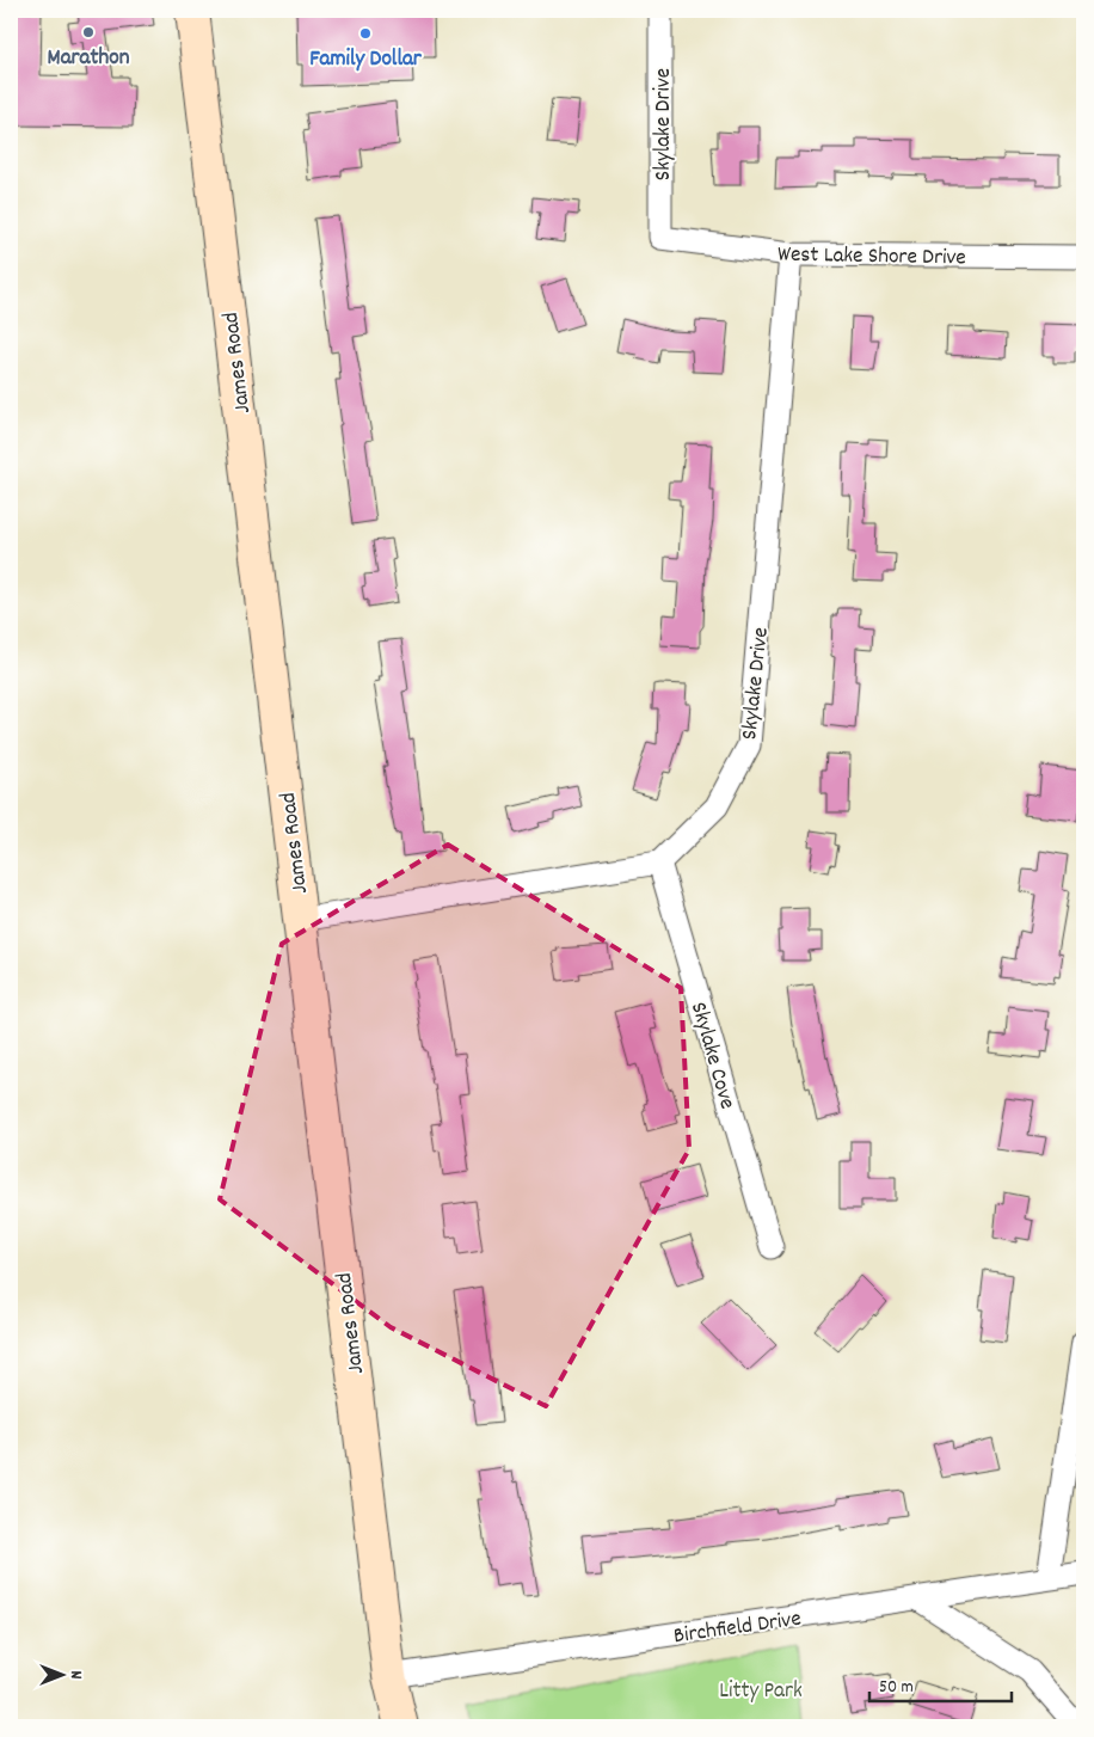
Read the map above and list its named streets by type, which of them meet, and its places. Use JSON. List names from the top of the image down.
{
  "streets": {
    "main road": ["James Road"],
    "street": [
      "Skylake Drive",
      "West Lake Shore Drive",
      "Skylake Cove",
      "Birchfield Drive"
    ]
  },
  "crossings": [
    ["Skylake Drive", "West Lake Shore Drive"],
    ["Skylake Drive", "Skylake Cove"],
    ["James Road", "Birchfield Drive"]
  ],
  "parks": ["Litty Park"],
  "places": ["Marathon", "Family Dollar"],
  "scale_bar": "50 m",
  "north": "right"
}
